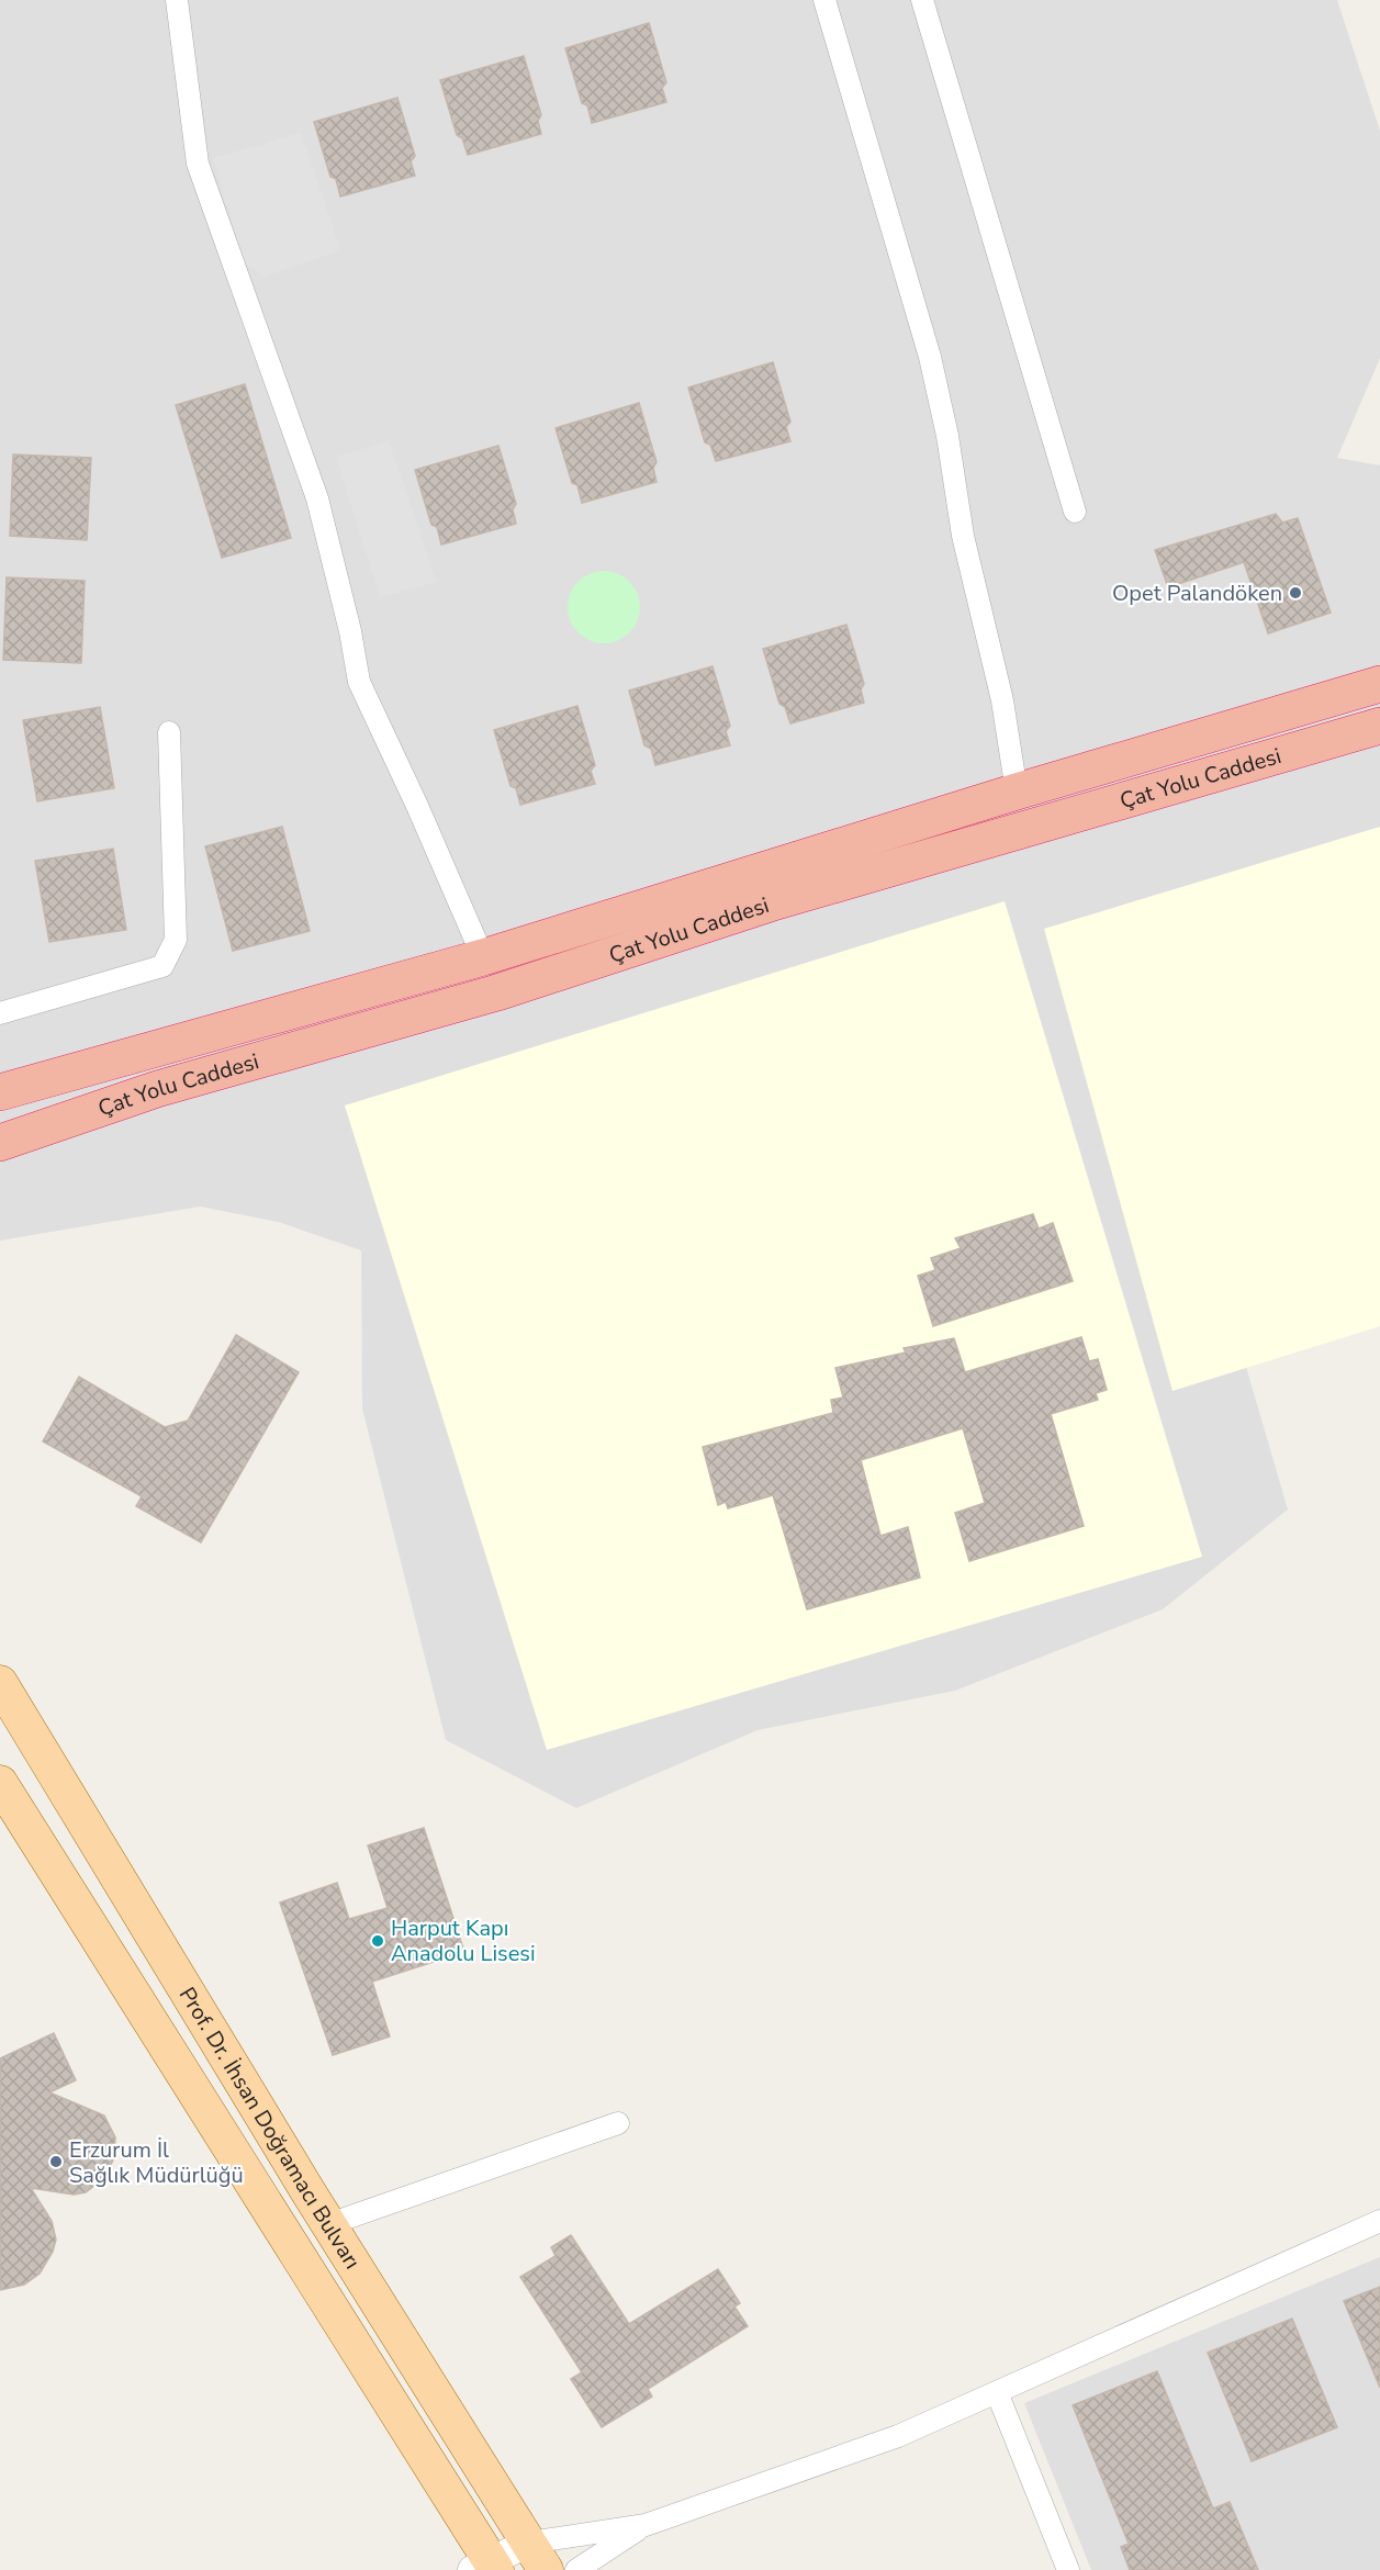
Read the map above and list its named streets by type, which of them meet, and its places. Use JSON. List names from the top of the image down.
{
  "streets": {
    "highway": ["Çat Yolu Caddesi"],
    "main road": ["Prof. Dr. İhsan Doğramacı Bulvarı"]
  },
  "places": ["Opet Palandöken", "Harput Kapı Anadolu Lisesi", "Erzurum İl Sağlık Müdürlüğü"]
}
